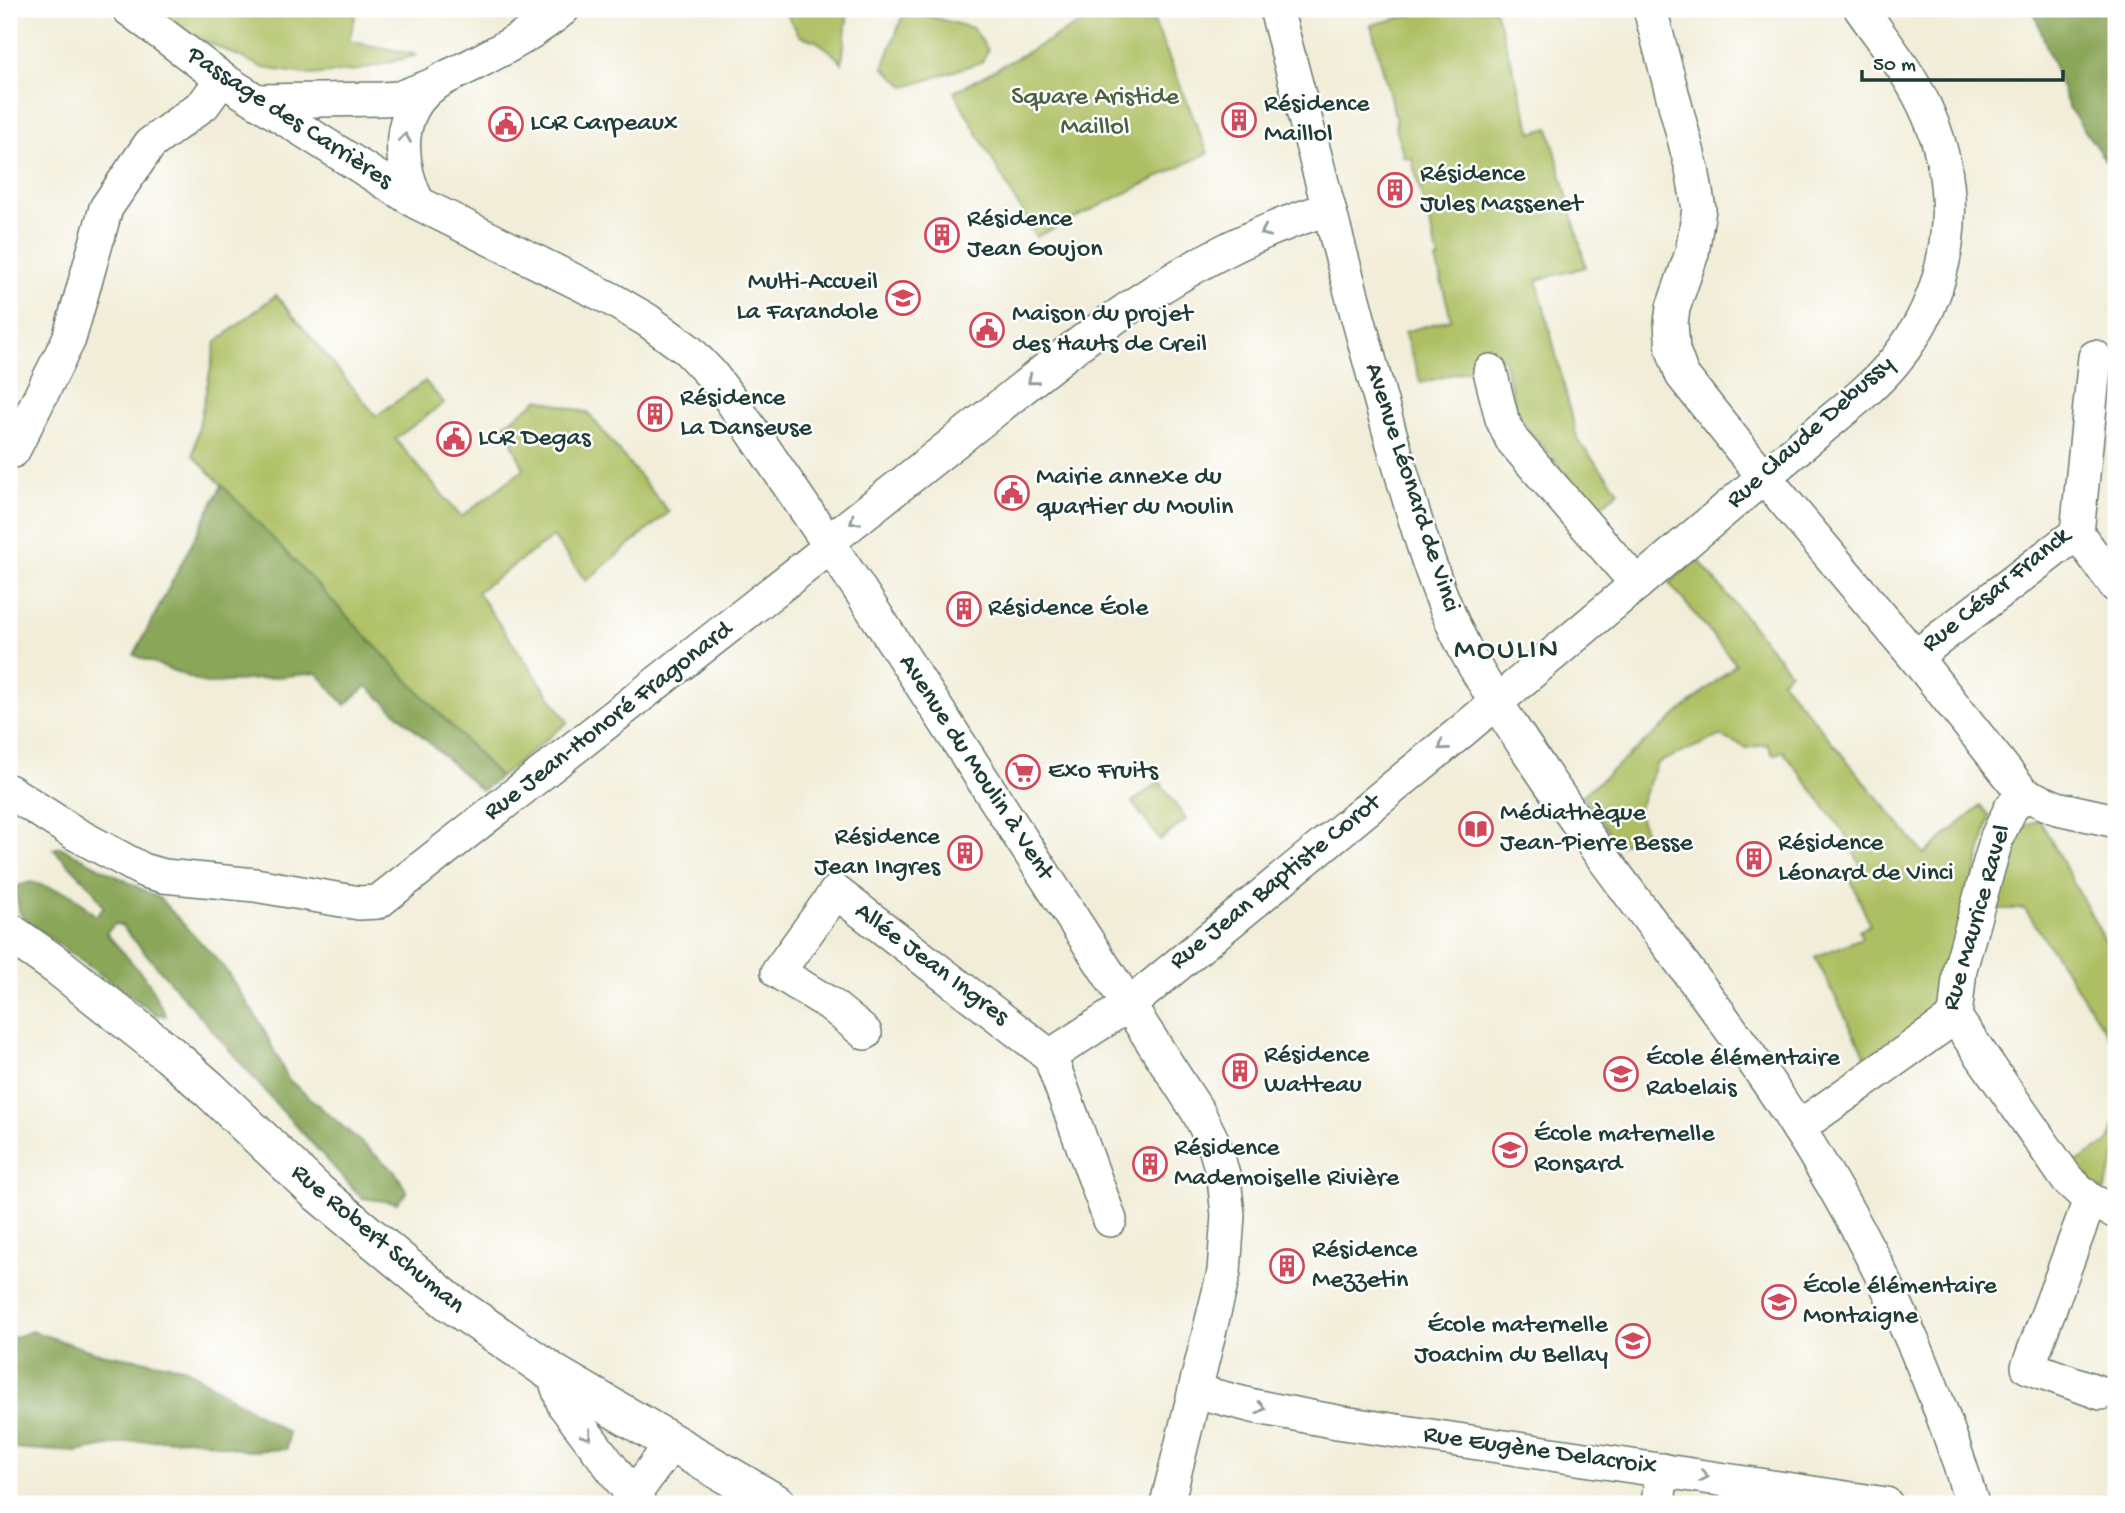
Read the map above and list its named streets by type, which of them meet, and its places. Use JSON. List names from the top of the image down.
{
  "streets": {
    "main road": ["Rue Robert Schuman"],
    "street": [
      "Passage des Carrières",
      "Rue Claude Debussy",
      "Avenue Léonard de Vinci",
      "Rue César Franck",
      "Rue Jean-Honoré Fragonard",
      "Avenue du Moulin à Vent",
      "Rue Jean Baptiste Corot",
      "Rue Maurice Ravel",
      "Allée Jean Ingres",
      "Rue Eugène Delacroix"
    ]
  },
  "crossings": [
    ["Passage des Carrières", "Avenue du Moulin à Vent"],
    ["Rue Claude Debussy", "Avenue Léonard de Vinci"],
    ["Rue Claude Debussy", "Rue Jean Baptiste Corot"],
    ["Rue Claude Debussy", "Rue Maurice Ravel"],
    ["Avenue Léonard de Vinci", "Rue Jean-Honoré Fragonard"],
    ["Avenue Léonard de Vinci", "Rue Jean Baptiste Corot"],
    ["Avenue Léonard de Vinci", "Rue Maurice Ravel"],
    ["Rue César Franck", "Rue Maurice Ravel"],
    ["Rue Jean-Honoré Fragonard", "Avenue du Moulin à Vent"],
    ["Avenue du Moulin à Vent", "Rue Jean Baptiste Corot"],
    ["Avenue du Moulin à Vent", "Rue Eugène Delacroix"],
    ["Rue Jean Baptiste Corot", "Allée Jean Ingres"]
  ],
  "one_way": ["Rue Jean-Honoré Fragonard", "Rue Jean Baptiste Corot", "Rue Eugène Delacroix"],
  "districts": ["MOULIN"],
  "parks": ["Square Aristide Maillol"],
  "places": {
    "building": [
      "Résidence Maillol",
      "Résidence Jules Massenet",
      "Résidence Jean Goujon",
      "Résidence La Danseuse",
      "Résidence Éole",
      "Résidence Jean Ingres",
      "Résidence Léonard de Vinci",
      "Résidence Watteau",
      "Résidence Mademoiselle Rivière",
      "Résidence Mezzetin"
    ],
    "public building": [
      "LCR Carpeaux",
      "Maison du projet des Hauts de Creil",
      "LCR Degas",
      "Mairie annexe du quartier du Moulin"
    ],
    "school or university": [
      "Multi-Accueil La Farandole",
      "École élémentaire Rabelais",
      "École maternelle Ronsard",
      "École élémentaire Montaigne",
      "École maternelle Joachim du Bellay"
    ],
    "supermarket": ["Exo Fruits"],
    "library": ["Médiathèque Jean-Pierre Besse"]
  },
  "scale_bar": "50 m"
}
